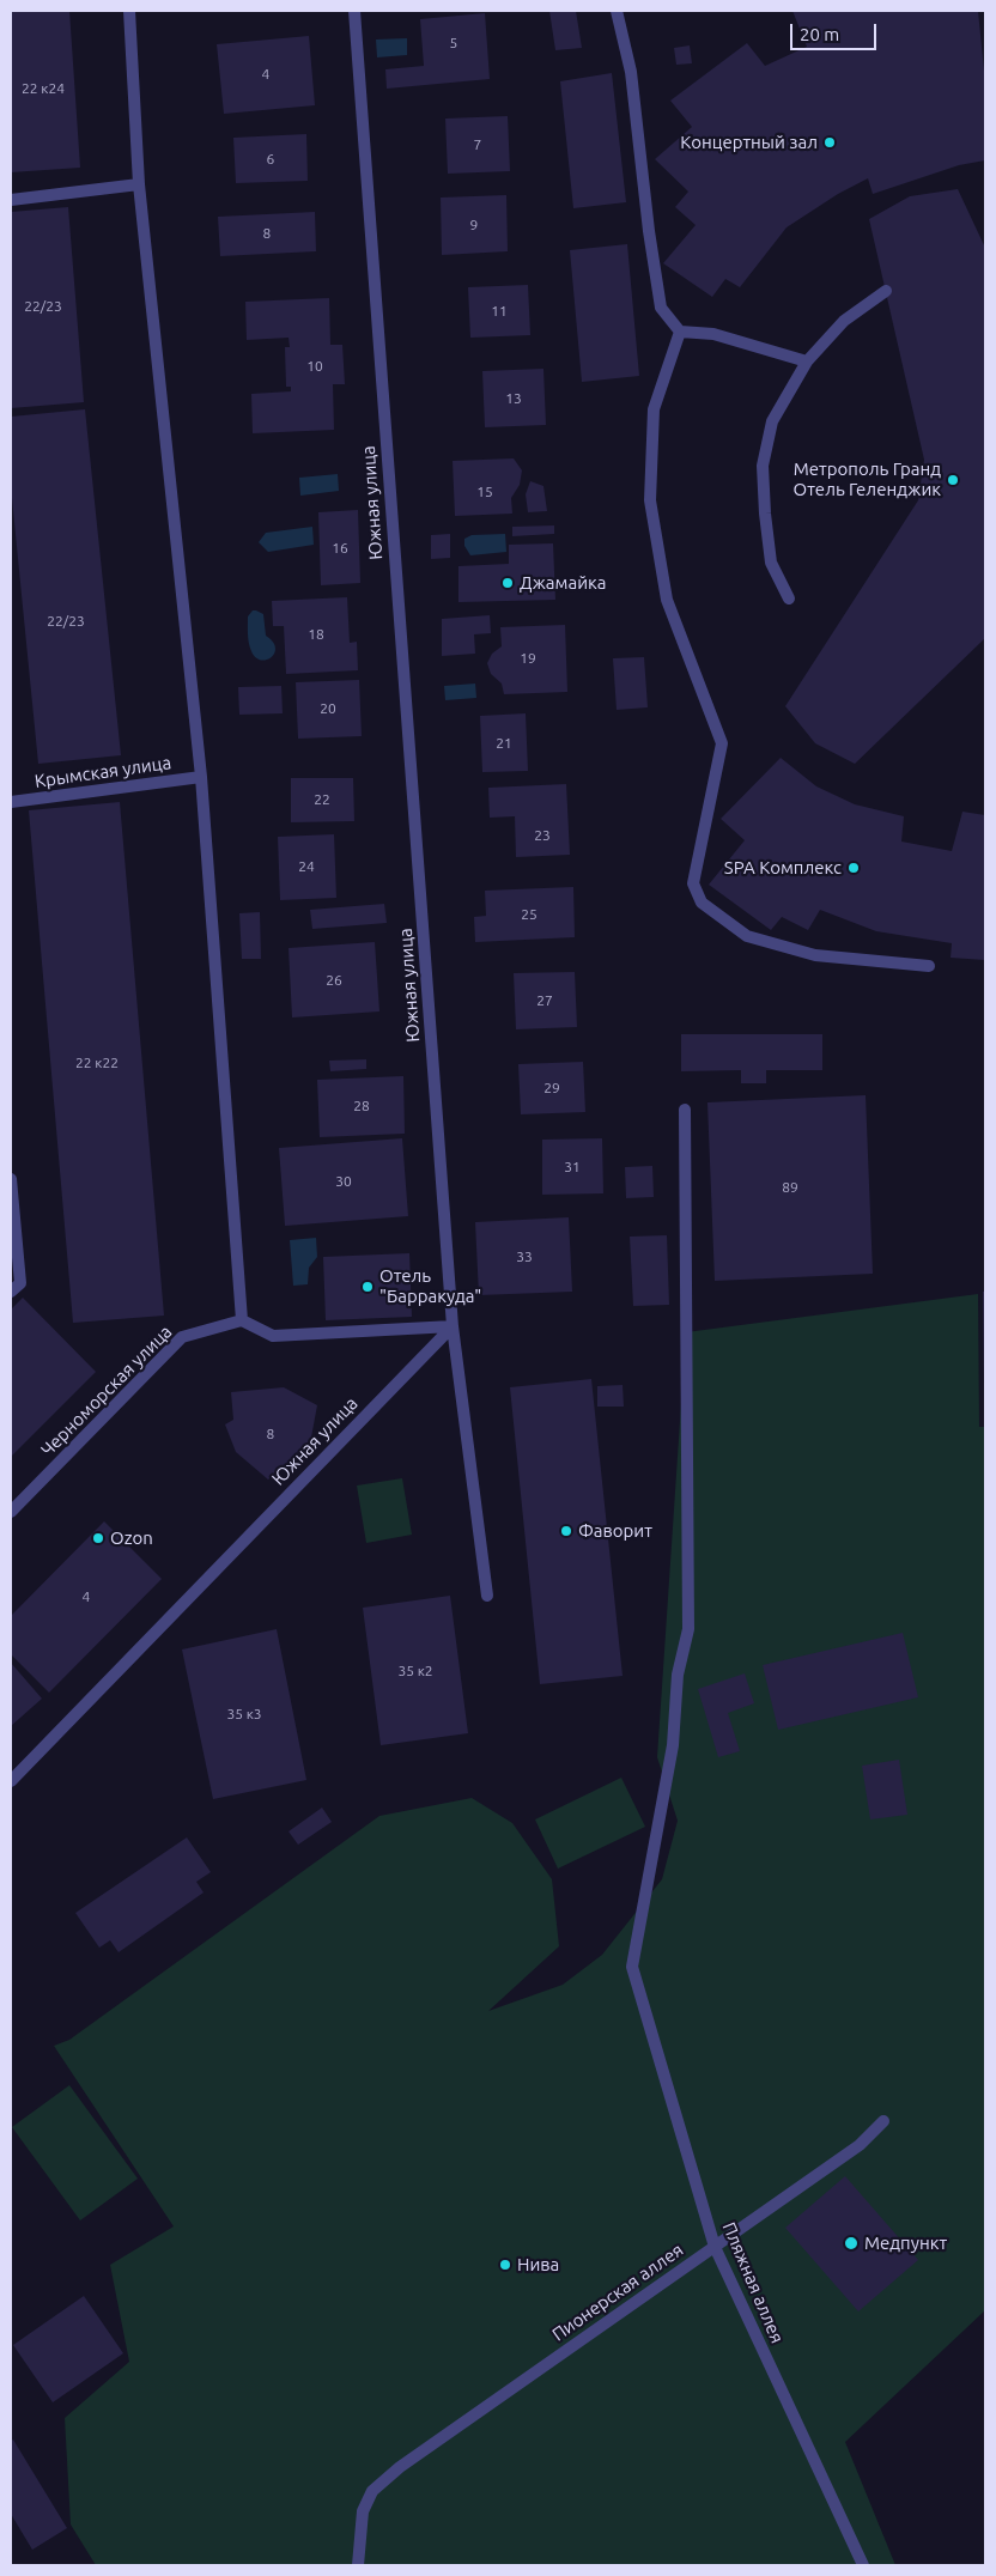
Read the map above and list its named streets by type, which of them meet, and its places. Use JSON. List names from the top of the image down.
{
  "streets": {
    "street": [
      "Южная улица",
      "Крымская улица",
      "Черноморская улица",
      "Пляжная аллея",
      "Пионерская аллея"
    ]
  },
  "crossings": [
    ["Пляжная аллея", "Пионерская аллея"]
  ],
  "places": [
    "Концертный зал",
    "Метрополь Гранд Отель Геленджик",
    "Джамайка",
    "SPA Комплекс",
    "Отель \"Барракуда\"",
    "Фаворит",
    "Ozon",
    "Медпункт",
    "Нива"
  ],
  "house_numbers": [
    "5",
    "4",
    "22 к24",
    "7",
    "6",
    "9",
    "8",
    "22/23",
    "11",
    "10",
    "13",
    "15",
    "16",
    "22/23",
    "18",
    "19",
    "20",
    "21",
    "22",
    "23",
    "24",
    "25",
    "26",
    "27",
    "22 к22",
    "29",
    "28",
    "31",
    "30",
    "89",
    "33",
    "8",
    "4",
    "35 к2",
    "35 к3"
  ],
  "scale_bar": "20 m"
}
